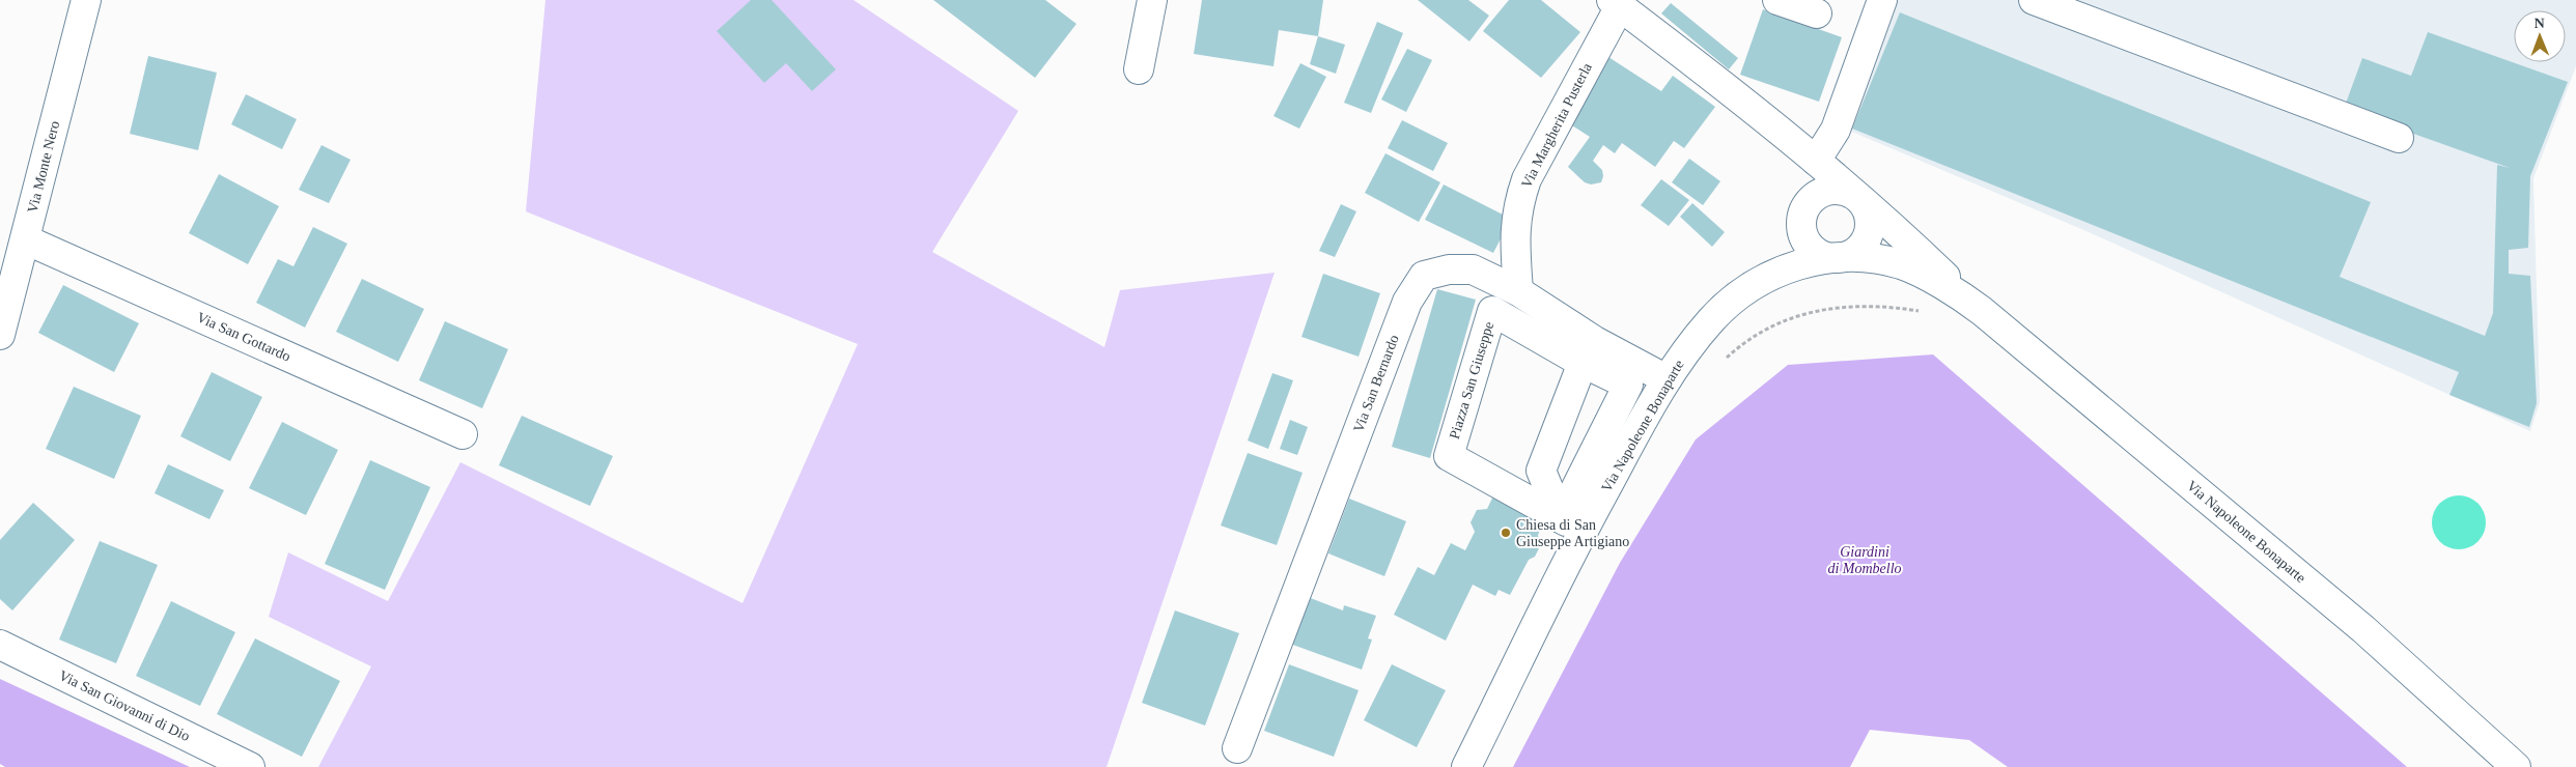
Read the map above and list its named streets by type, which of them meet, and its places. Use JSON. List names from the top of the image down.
{
  "streets": {
    "street": [
      "Via Margherita Pusterla",
      "Via Monte Nero",
      "Via San Gottardo",
      "Piazza San Giuseppe",
      "Via San Bernardo",
      "Via Napoleone Bonaparte",
      "Via San Giovanni di Dio"
    ]
  },
  "crossings": [
    ["Via Margherita Pusterla", "Via San Bernardo"],
    ["Via Margherita Pusterla", "Via Napoleone Bonaparte"],
    ["Via Monte Nero", "Via San Gottardo"],
    ["Piazza San Giuseppe", "Via San Bernardo"],
    ["Piazza San Giuseppe", "Via Napoleone Bonaparte"],
    ["Via San Bernardo", "Via Napoleone Bonaparte"]
  ],
  "parks": ["Giardini di Mombello"],
  "places": ["Chiesa di San Giuseppe Artigiano"],
  "north": "top"
}
